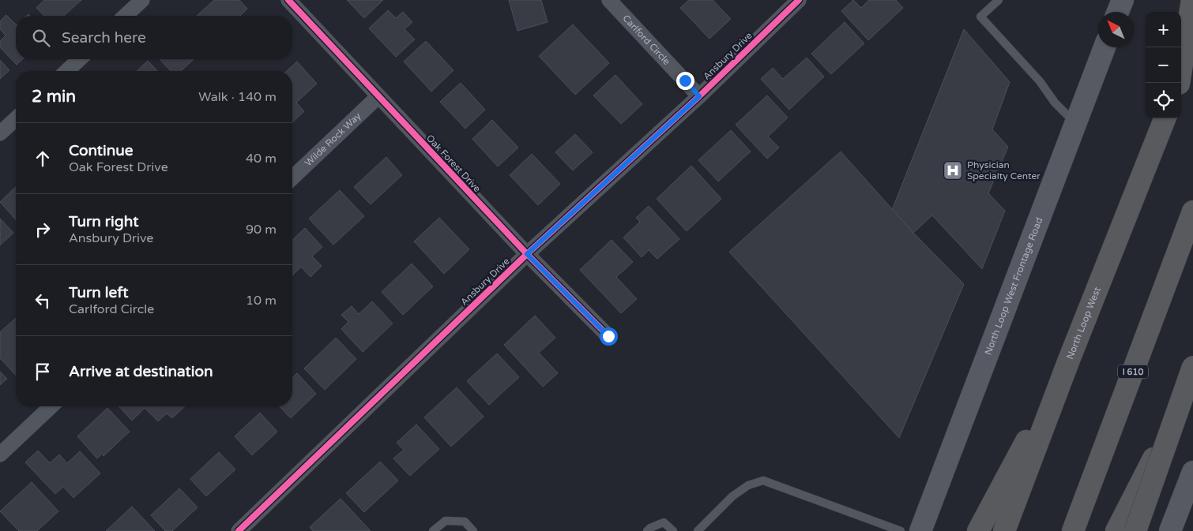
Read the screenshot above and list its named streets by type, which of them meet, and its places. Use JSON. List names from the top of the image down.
{
  "streets": {
    "highway": ["North Loop West", "I 610"],
    "main road": ["North Loop West Frontage Road"],
    "street": [
      "Carlford Circle",
      "Ansbury Drive",
      "Wilde Rock Way",
      "Oak Forest Drive"
    ]
  },
  "crossings": [
    ["Carlford Circle", "Ansbury Drive"],
    ["Ansbury Drive", "Oak Forest Drive"],
    ["Wilde Rock Way", "Oak Forest Drive"]
  ],
  "places": {
    "hospital": ["Physician Specialty Center"]
  },
  "north": "top left",
  "page": {
    "map_buttons": ["+", "−"],
    "search": "Search here",
    "heading": ["2 min", "Walk · 140 m"],
    "list": [
      ["Continue", "Oak Forest Drive", "40 m"],
      ["Turn right", "Ansbury Drive", "90 m"],
      ["Turn left", "Carlford Circle", "10 m"],
      "Arrive at destination"
    ]
  }
}
